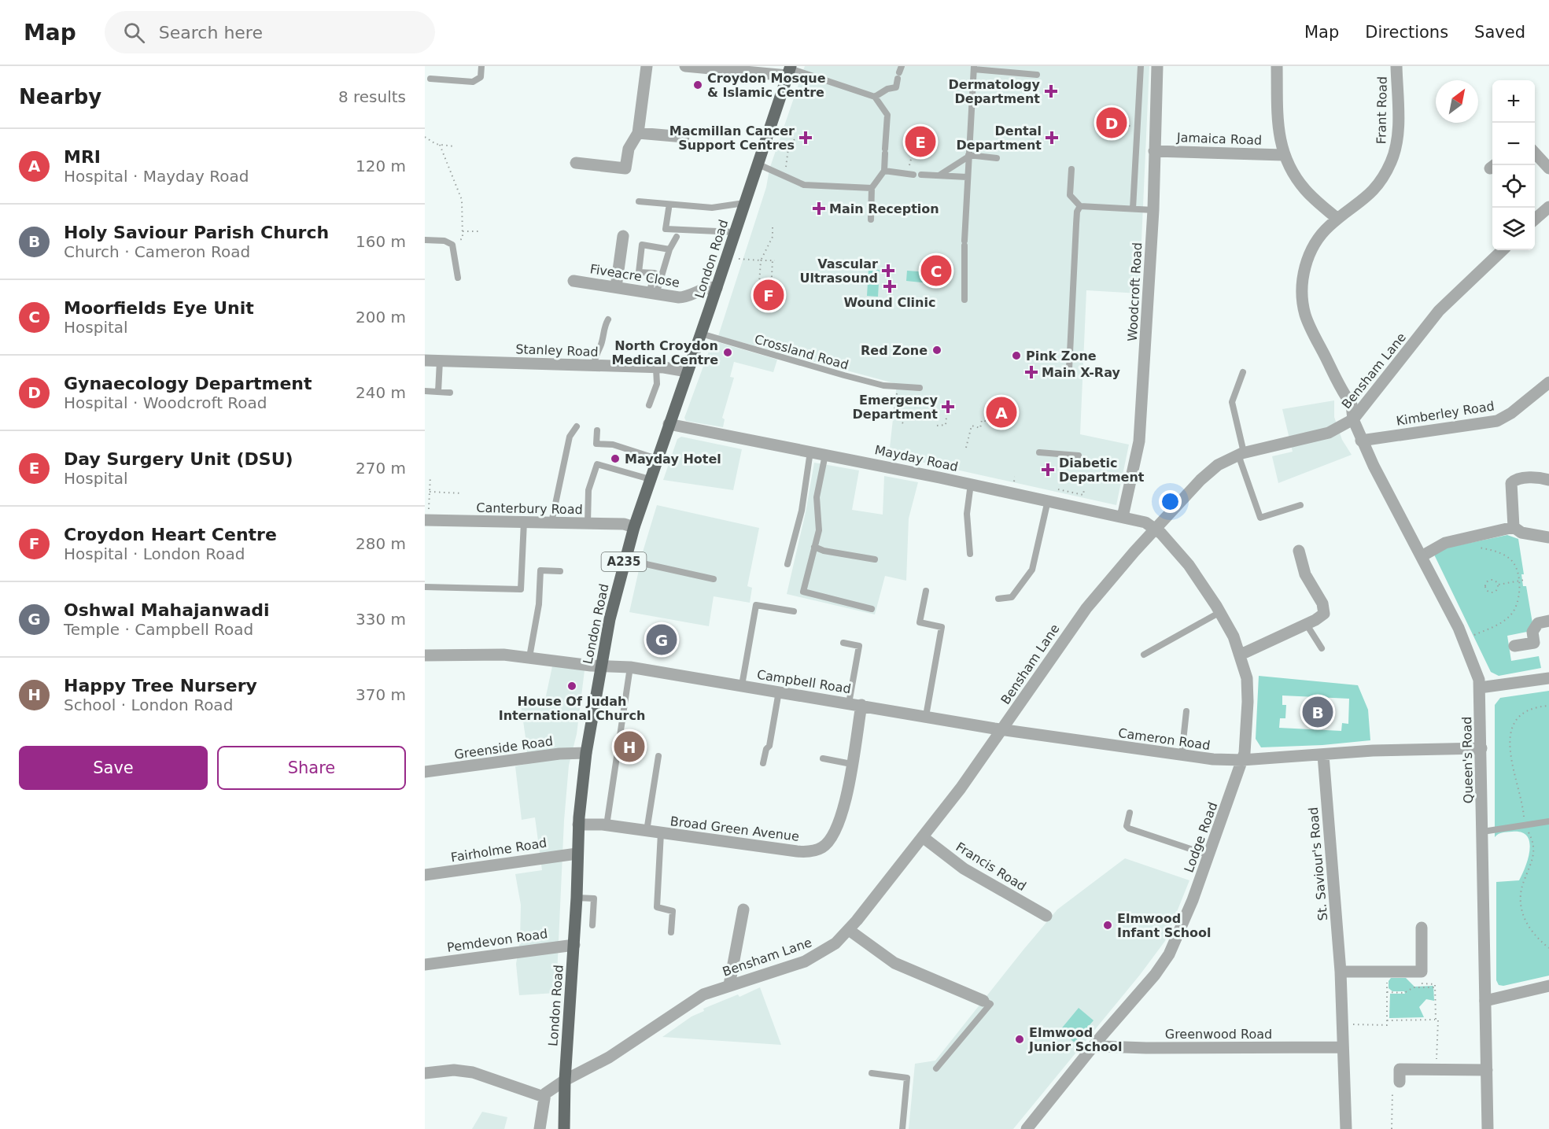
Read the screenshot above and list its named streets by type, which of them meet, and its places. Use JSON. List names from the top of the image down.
{
  "streets": {
    "main road": ["London Road", "A235"],
    "street": [
      "Frant Road",
      "Jamaica Road",
      "Fiveacre Close",
      "Woodcroft Road",
      "Stanley Road",
      "Bensham Lane",
      "Kimberley Road",
      "Mayday Road",
      "Canterbury Road",
      "Campbell Road",
      "Cameron Road",
      "Greenside Road",
      "Queen's Road",
      "Broad Green Avenue",
      "Lodge Road",
      "Fairholme Road",
      "St. Saviour's Road",
      "Francis Road",
      "Pemdevon Road",
      "Greenwood Road"
    ],
    "lane": ["Crossland Road"]
  },
  "crossings": [
    ["Frant Road", "Bensham Lane"],
    ["Frant Road", "Queen's Road"],
    ["Jamaica Road", "Woodcroft Road"],
    ["London Road", "Fiveacre Close"],
    ["London Road", "Stanley Road"],
    ["London Road", "Crossland Road"],
    ["London Road", "Bensham Lane"],
    ["London Road", "Mayday Road"],
    ["London Road", "Canterbury Road"],
    ["London Road", "Campbell Road"],
    ["London Road", "Greenside Road"],
    ["London Road", "Broad Green Avenue"],
    ["London Road", "Fairholme Road"],
    ["London Road", "Pemdevon Road"],
    ["Woodcroft Road", "Mayday Road"],
    ["Bensham Lane", "Mayday Road"],
    ["Bensham Lane", "Campbell Road"],
    ["Bensham Lane", "Cameron Road"],
    ["Bensham Lane", "Queen's Road"],
    ["Bensham Lane", "Lodge Road"],
    ["Bensham Lane", "Francis Road"],
    ["Kimberley Road", "Queen's Road"],
    ["Mayday Road", "Lodge Road"],
    ["Campbell Road", "Cameron Road"],
    ["Campbell Road", "Broad Green Avenue"],
    ["Cameron Road", "Lodge Road"],
    ["Cameron Road", "St. Saviour's Road"],
    ["Lodge Road", "Greenwood Road"],
    ["St. Saviour's Road", "Greenwood Road"]
  ],
  "places": {
    "other": [
      "Croydon Mosque & Islamic Centre",
      "Red Zone",
      "North Croydon Medical Centre",
      "Pink Zone",
      "Mayday Hotel",
      "House Of Judah International Church",
      "Elmwood Infant School",
      "Elmwood Junior School"
    ],
    "health": [
      "Dermatology Department",
      "Macmillan Cancer Support Centres",
      "Dental Department",
      "Main Reception",
      "Vascular Ultrasound",
      "Wound Clinic",
      "Main X-Ray",
      "Emergency Department",
      "Diabetic Department"
    ]
  },
  "north": "top right",
  "page": {
    "header": "Map",
    "search": "Search here",
    "nav": ["Map", "Directions", "Saved"],
    "heading": ["Nearby", "8 results"],
    "map_buttons": ["+", "−"],
    "pins": [
      "D",
      "E",
      "C",
      "F",
      "A",
      "G",
      "B",
      "H"
    ],
    "list": [
      {
        "mark": "A",
        "name": "MRI",
        "note": "Hospital · Mayday Road",
        "value": "120 m"
      },
      {
        "mark": "B",
        "name": "Holy Saviour Parish Church",
        "note": "Church · Cameron Road",
        "value": "160 m"
      },
      {
        "mark": "C",
        "name": "Moorfields Eye Unit",
        "note": "Hospital",
        "value": "200 m"
      },
      {
        "mark": "D",
        "name": "Gynaecology Department",
        "note": "Hospital · Woodcroft Road",
        "value": "240 m"
      },
      {
        "mark": "E",
        "name": "Day Surgery Unit (DSU)",
        "note": "Hospital",
        "value": "270 m"
      },
      {
        "mark": "F",
        "name": "Croydon Heart Centre",
        "note": "Hospital · London Road",
        "value": "280 m"
      },
      {
        "mark": "G",
        "name": "Oshwal Mahajanwadi",
        "note": "Temple · Campbell Road",
        "value": "330 m"
      },
      {
        "mark": "H",
        "name": "Happy Tree Nursery",
        "note": "School · London Road",
        "value": "370 m"
      }
    ],
    "buttons": ["Save", "Share"]
  }
}
